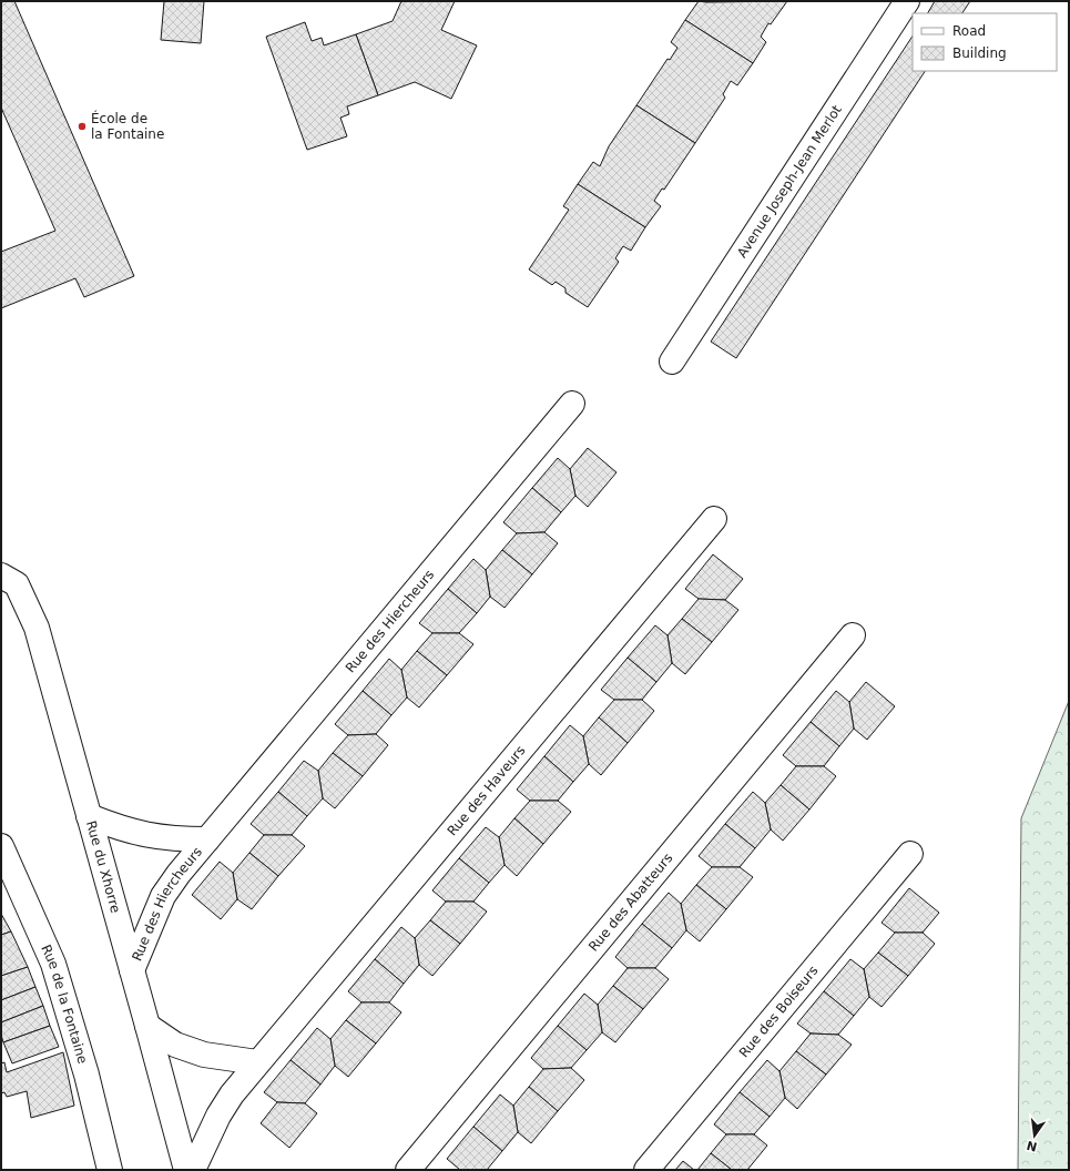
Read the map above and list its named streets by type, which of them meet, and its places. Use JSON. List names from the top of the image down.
{
  "streets": {
    "street": [
      "Avenue Joseph-Jean Merlot",
      "Rue des Hiercheurs",
      "Rue des Haveurs",
      "Rue du Xhorre",
      "Rue des Abatteurs",
      "Rue de la Fontaine",
      "Rue des Boiseurs"
    ]
  },
  "crossings": [
    ["Rue des Hiercheurs", "Rue du Xhorre"]
  ],
  "places": ["École de la Fontaine"],
  "legend": ["Road", "Building"],
  "north": "bottom"
}
